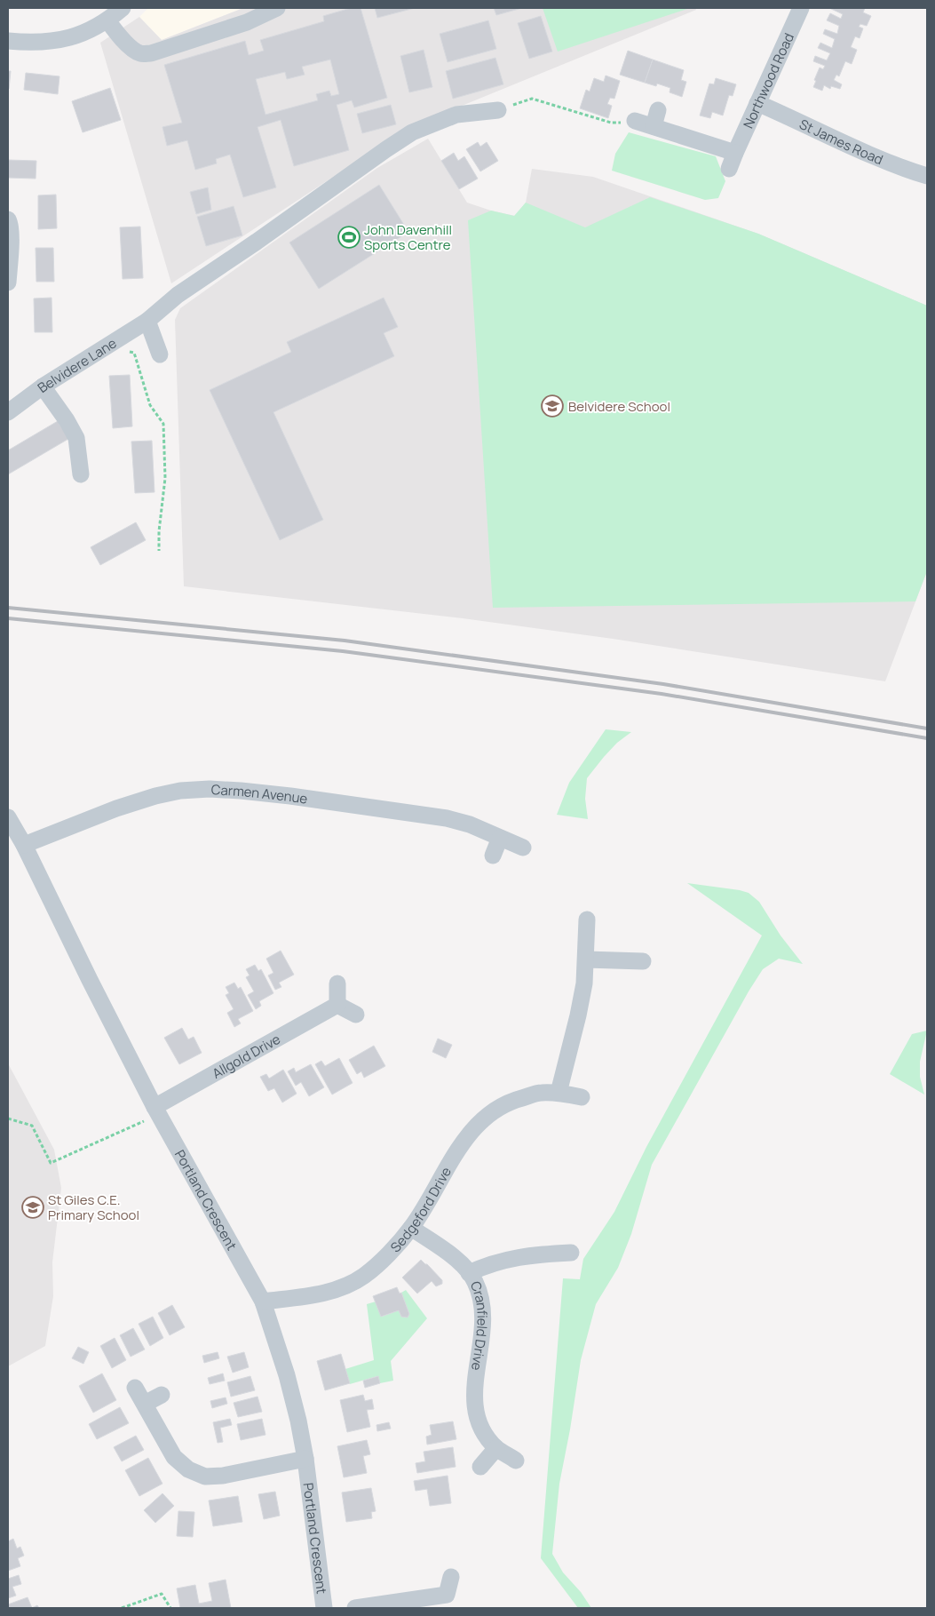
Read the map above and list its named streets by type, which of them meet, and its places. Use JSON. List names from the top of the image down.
{
  "streets": {
    "street": [
      "Northwood Road",
      "St James Road",
      "Belvidere Lane",
      "Carmen Avenue",
      "Allgold Drive",
      "Portland Crescent",
      "Sedgeford Drive",
      "Cranfield Drive"
    ]
  },
  "crossings": [
    ["Northwood Road", "St James Road"],
    ["Carmen Avenue", "Portland Crescent"],
    ["Allgold Drive", "Portland Crescent"],
    ["Portland Crescent", "Sedgeford Drive"],
    ["Sedgeford Drive", "Cranfield Drive"]
  ],
  "places": {
    "sports": ["John Davenhill Sports Centre"],
    "school or university": ["Belvidere School", "St Giles C.E. Primary School"]
  }
}
